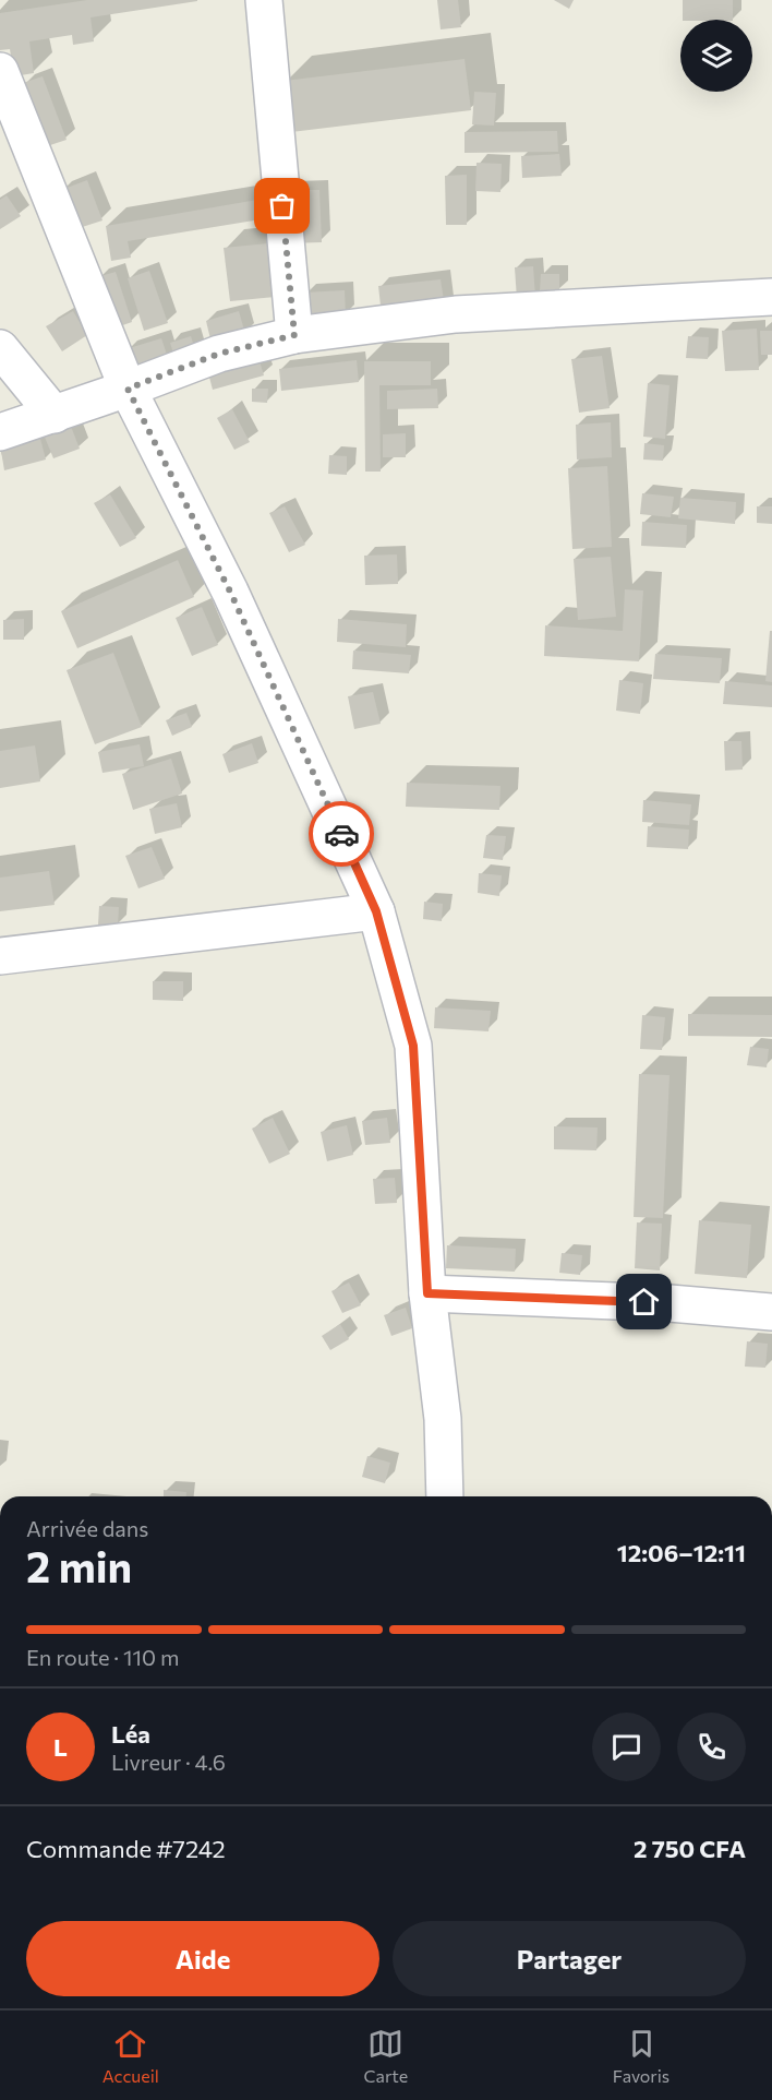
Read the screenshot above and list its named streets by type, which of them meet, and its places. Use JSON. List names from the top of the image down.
{
  "page": {
    "heading": ["2 min", "Arrivée dans", "12:06–12:11"],
    "panel": [
      "Léa",
      "Livreur · 4.6",
      "Commande #7242",
      "2 750 CFA"
    ],
    "bar": "En route · 110 m",
    "round": "L",
    "buttons": ["Aide", "Partager"],
    "tabs": ["Accueil", "Carte", "Favoris"]
  }
}
